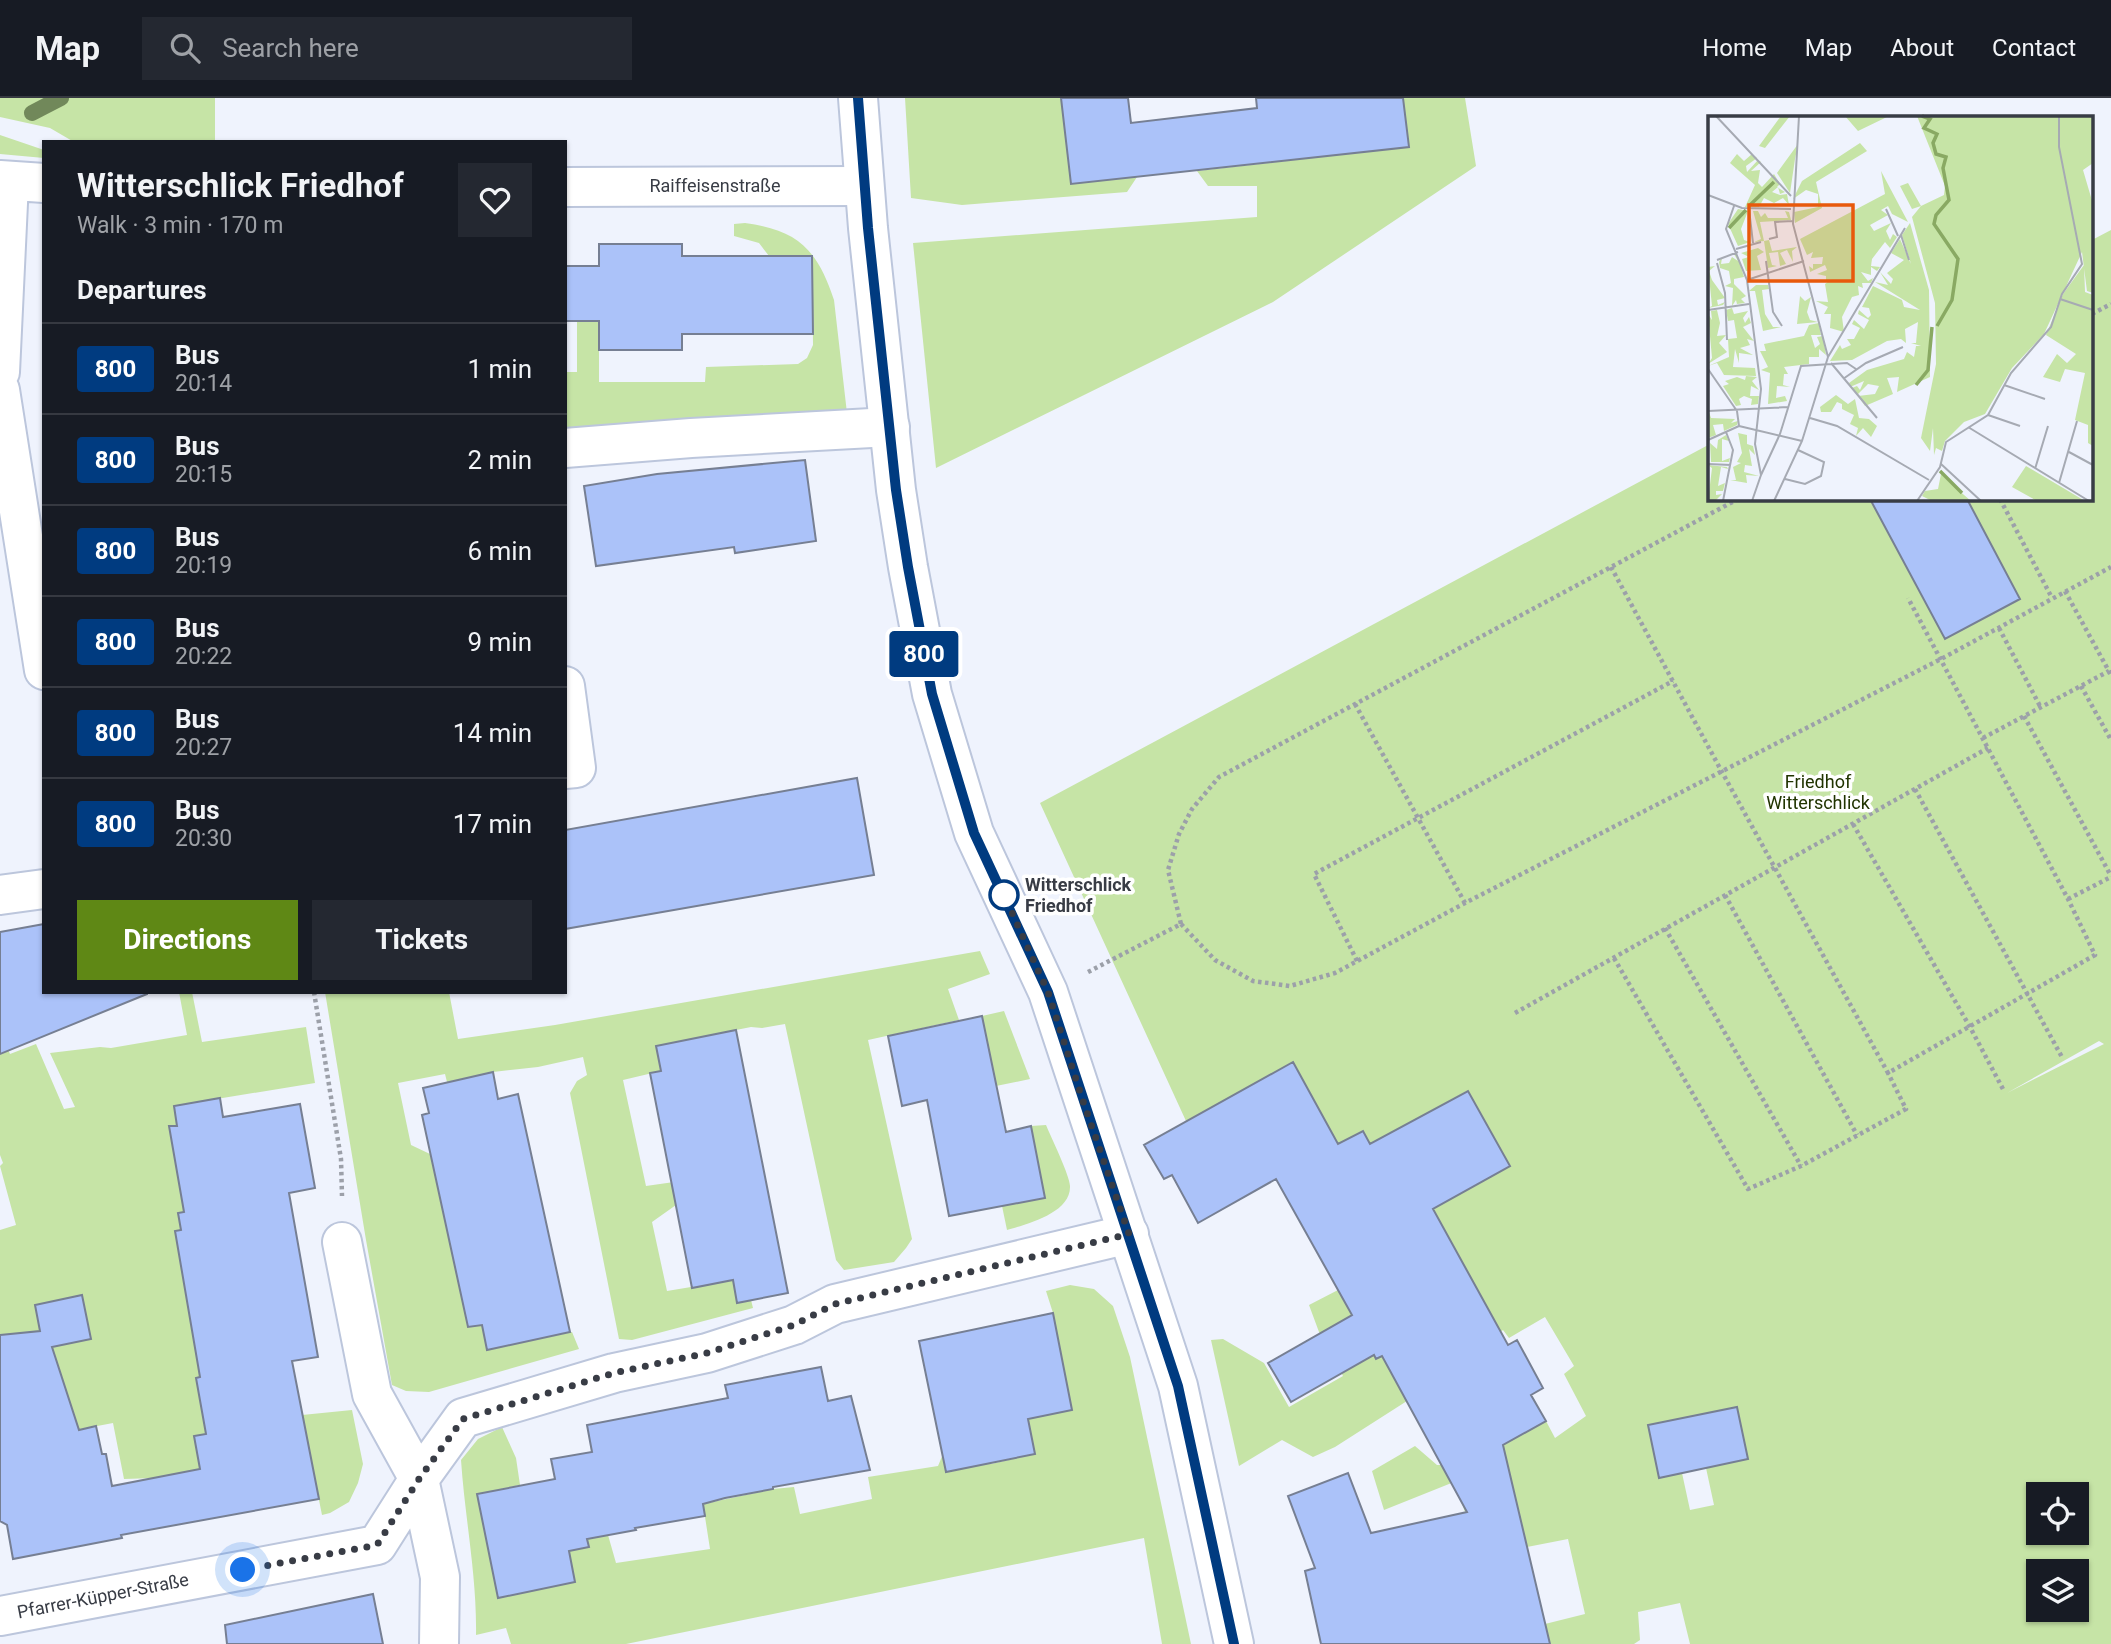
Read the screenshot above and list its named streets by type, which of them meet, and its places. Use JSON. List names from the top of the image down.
{
  "streets": {
    "street": ["Raiffeisenstraße", "Pfarrer-Küpper-Straße"]
  },
  "parks": ["Friedhof Witterschlick"],
  "places": ["Witterschlick Friedhof"],
  "lines": ["bus line 800"],
  "page": {
    "header": "Map",
    "search": "Search here",
    "nav": [
      "Home",
      "Map",
      "About",
      "Contact"
    ],
    "on_map": "800",
    "heading": [
      ["Witterschlick Friedhof", "Walk · 3 min · 170 m"],
      "Departures"
    ],
    "list": [
      {
        "mark": "800",
        "name": "Bus",
        "note": "20:14",
        "value": "1 min"
      },
      {
        "mark": "800",
        "name": "Bus",
        "note": "20:15",
        "value": "2 min"
      },
      {
        "mark": "800",
        "name": "Bus",
        "note": "20:19",
        "value": "6 min"
      },
      {
        "mark": "800",
        "name": "Bus",
        "note": "20:22",
        "value": "9 min"
      },
      {
        "mark": "800",
        "name": "Bus",
        "note": "20:27",
        "value": "14 min"
      },
      {
        "mark": "800",
        "name": "Bus",
        "note": "20:30",
        "value": "17 min"
      }
    ],
    "buttons": ["Directions", "Tickets"]
  }
}
